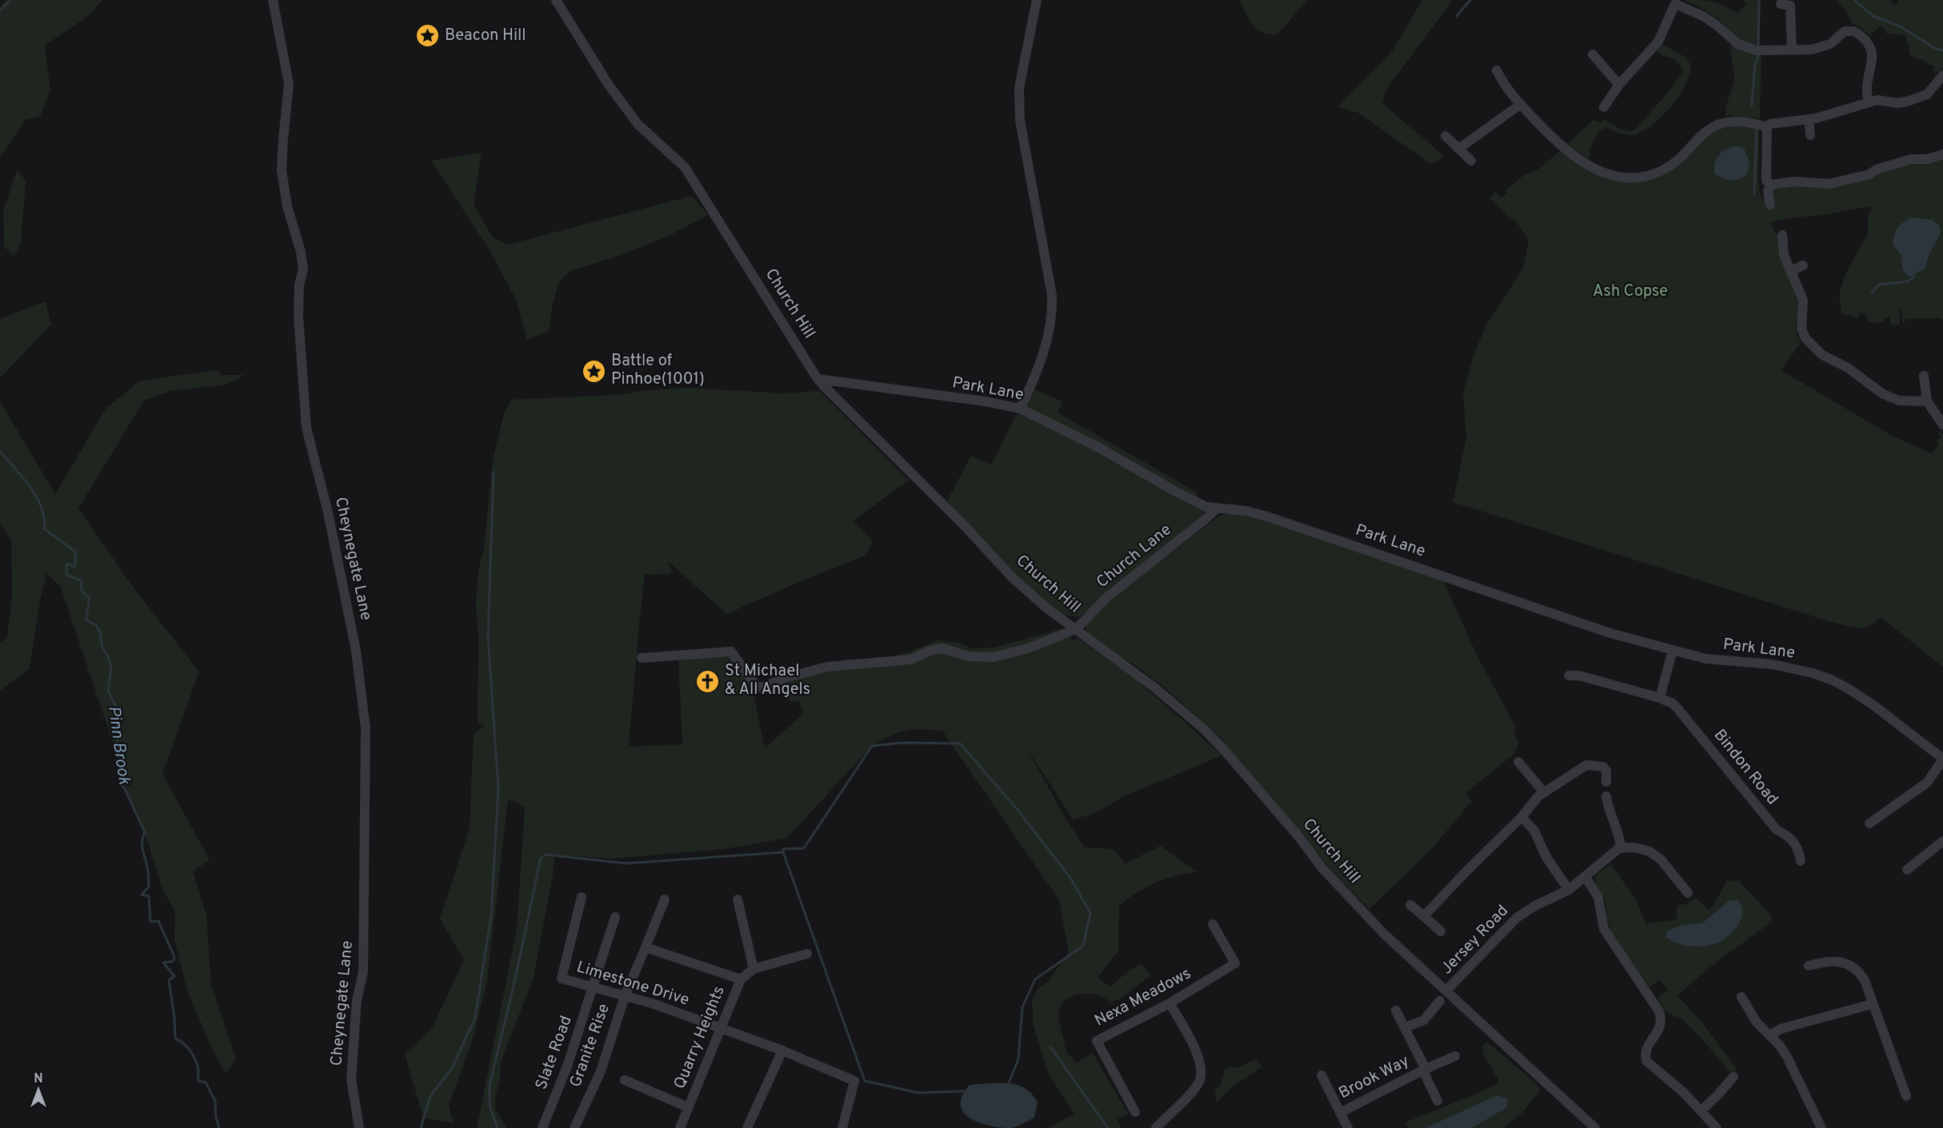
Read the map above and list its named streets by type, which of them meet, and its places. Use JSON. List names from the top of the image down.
{
  "streets": {
    "street": [
      "Church Hill",
      "Park Lane",
      "Church Lane",
      "Cheynegate Lane",
      "Bindon Road",
      "Jersey Road",
      "Limestone Drive",
      "Nexa Meadows",
      "Quarry Heights",
      "Granite Rise",
      "Slate Road",
      "Brook Way"
    ]
  },
  "crossings": [
    ["Church Hill", "Park Lane"],
    ["Church Hill", "Church Lane"],
    ["Church Hill", "Jersey Road"],
    ["Park Lane", "Church Lane"],
    ["Limestone Drive", "Quarry Heights"],
    ["Limestone Drive", "Granite Rise"],
    ["Limestone Drive", "Slate Road"],
    ["Quarry Heights", "Granite Rise"]
  ],
  "water": ["Pinn Brook"],
  "parks": ["Ash Copse"],
  "places": {
    "place": ["Beacon Hill", "Battle of Pinhoe(1001)"],
    "church": ["St Michael & All Angels"]
  },
  "north": "top"
}
